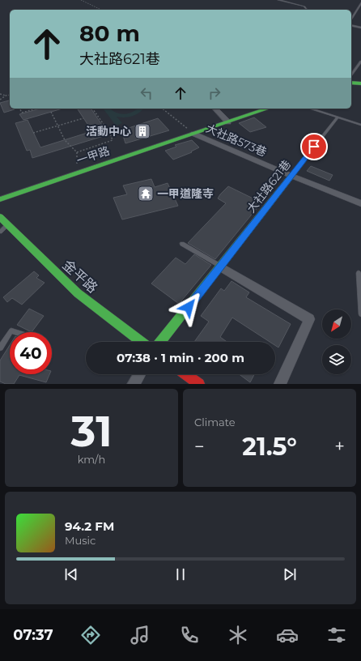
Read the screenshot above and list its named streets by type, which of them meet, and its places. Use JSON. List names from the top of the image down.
{
  "streets": {
    "street": [
      "大社路573巷",
      "一甲路",
      "大社路621巷",
      "金平路"
    ]
  },
  "crossings": [
    ["大社路573巷", "一甲路"],
    ["大社路573巷", "大社路621巷"]
  ],
  "places": {
    "building": ["活動中心"],
    "temple": ["一甲道隆寺"]
  },
  "north": "bottom left",
  "page": {
    "turn": ["80 m", "大社路621巷"],
    "limit": "40",
    "trip": "07:38 · 1 min · 200 m",
    "tile": [
      ["31", "km/h"],
      "Climate"
    ],
    "heat": ["−", "21.5°", "+"],
    "song": ["94.2 FM", "Music"],
    "tabs": "07:37"
  }
}
